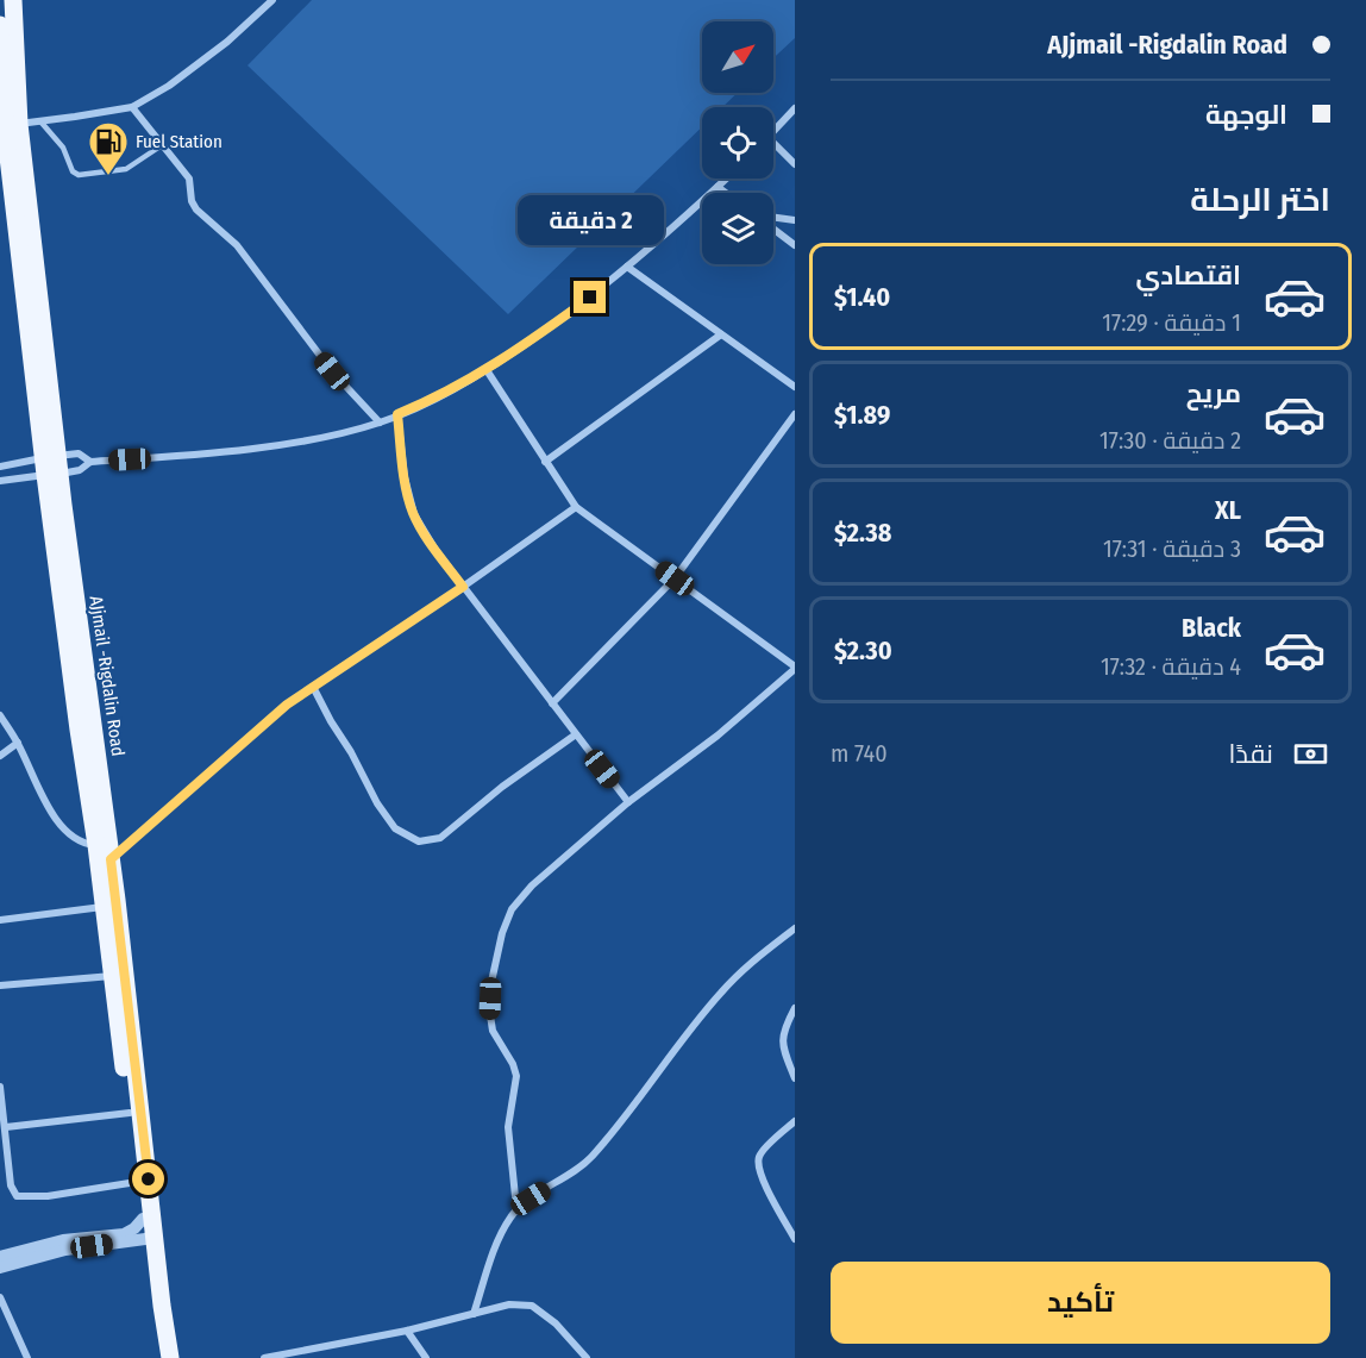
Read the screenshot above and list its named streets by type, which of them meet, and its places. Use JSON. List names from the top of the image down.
{
  "streets": {
    "main road": ["AJjmail -Rigdalin Road"]
  },
  "places": {
    "fuel station": ["Fuel Station"]
  },
  "north": "top right",
  "page": {
    "banner": ["AJjmail -Rigdalin Road", "الوجهة"],
    "heading": "اختر الرحلة",
    "bubble": "2 دقيقة",
    "list": [
      {
        "name": "اقتصادي",
        "note": "1 دقيقة · 17:29",
        "value": "$1.40"
      },
      {
        "name": "مريح",
        "note": "2 دقيقة · 17:30",
        "value": "$1.89"
      },
      {
        "name": "XL",
        "note": "3 دقيقة · 17:31",
        "value": "$2.38"
      },
      {
        "name": "Black",
        "note": "4 دقيقة · 17:32",
        "value": "$2.30"
      }
    ],
    "pay": ["نقدًا", "740 m"],
    "buttons": "تأكيد"
  }
}
